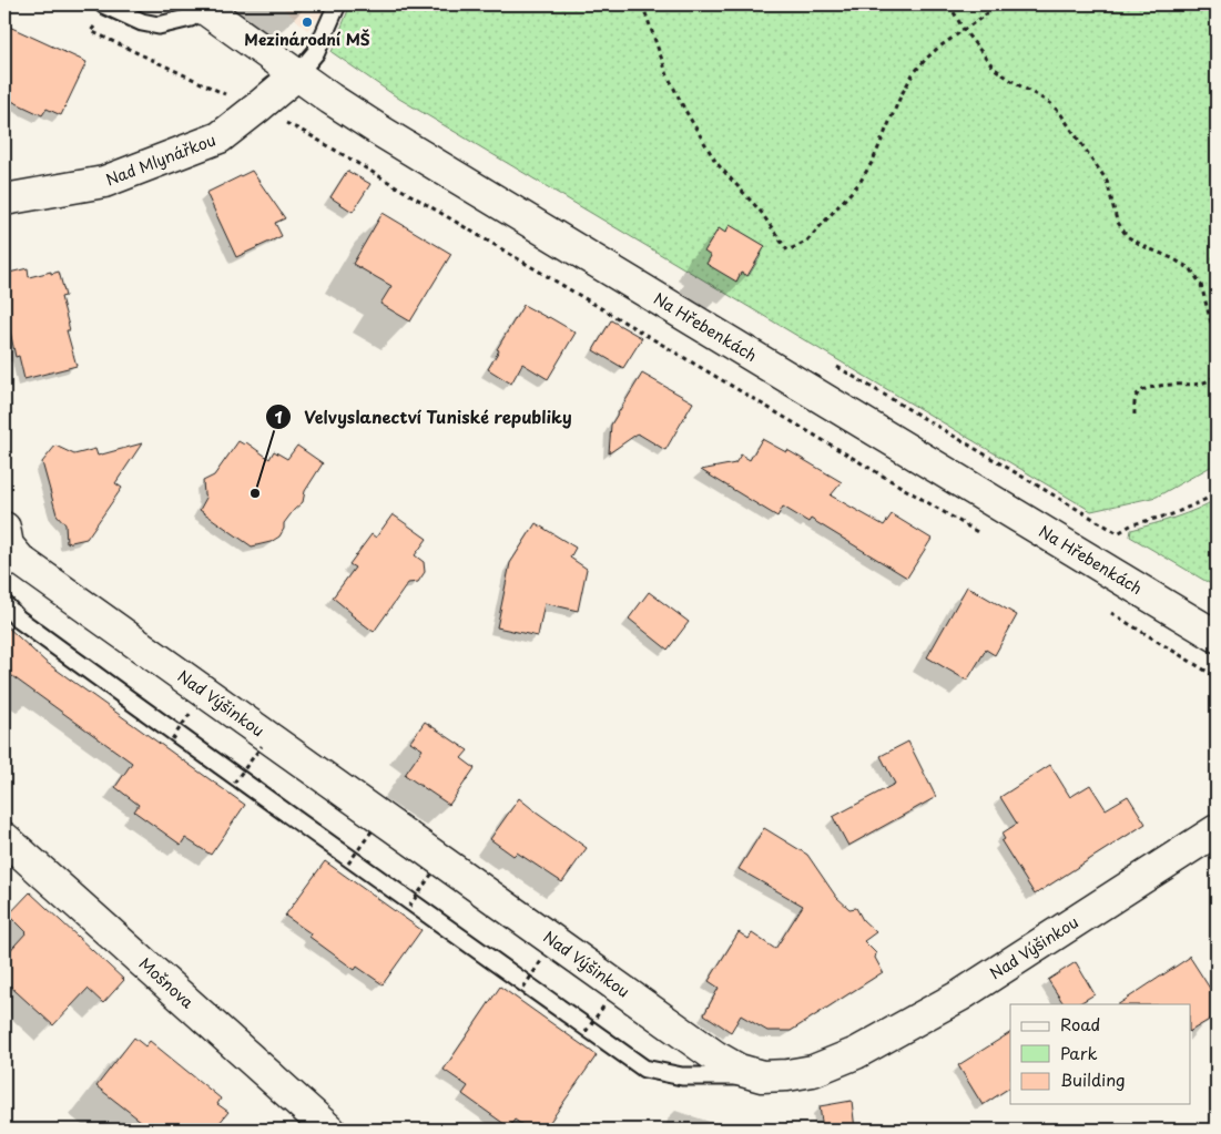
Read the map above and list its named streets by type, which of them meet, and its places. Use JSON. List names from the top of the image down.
{
  "streets": {
    "street": [
      "Nad Mlynářkou",
      "Na Hřebenkách",
      "Nad Výšinkou",
      "Mošnova"
    ]
  },
  "crossings": [
    ["Nad Mlynářkou", "Na Hřebenkách"]
  ],
  "places": ["Mezinárodní MŠ", "Velvyslanectví Tuniské republiky"],
  "legend": ["Road", "Park", "Building"]
}
